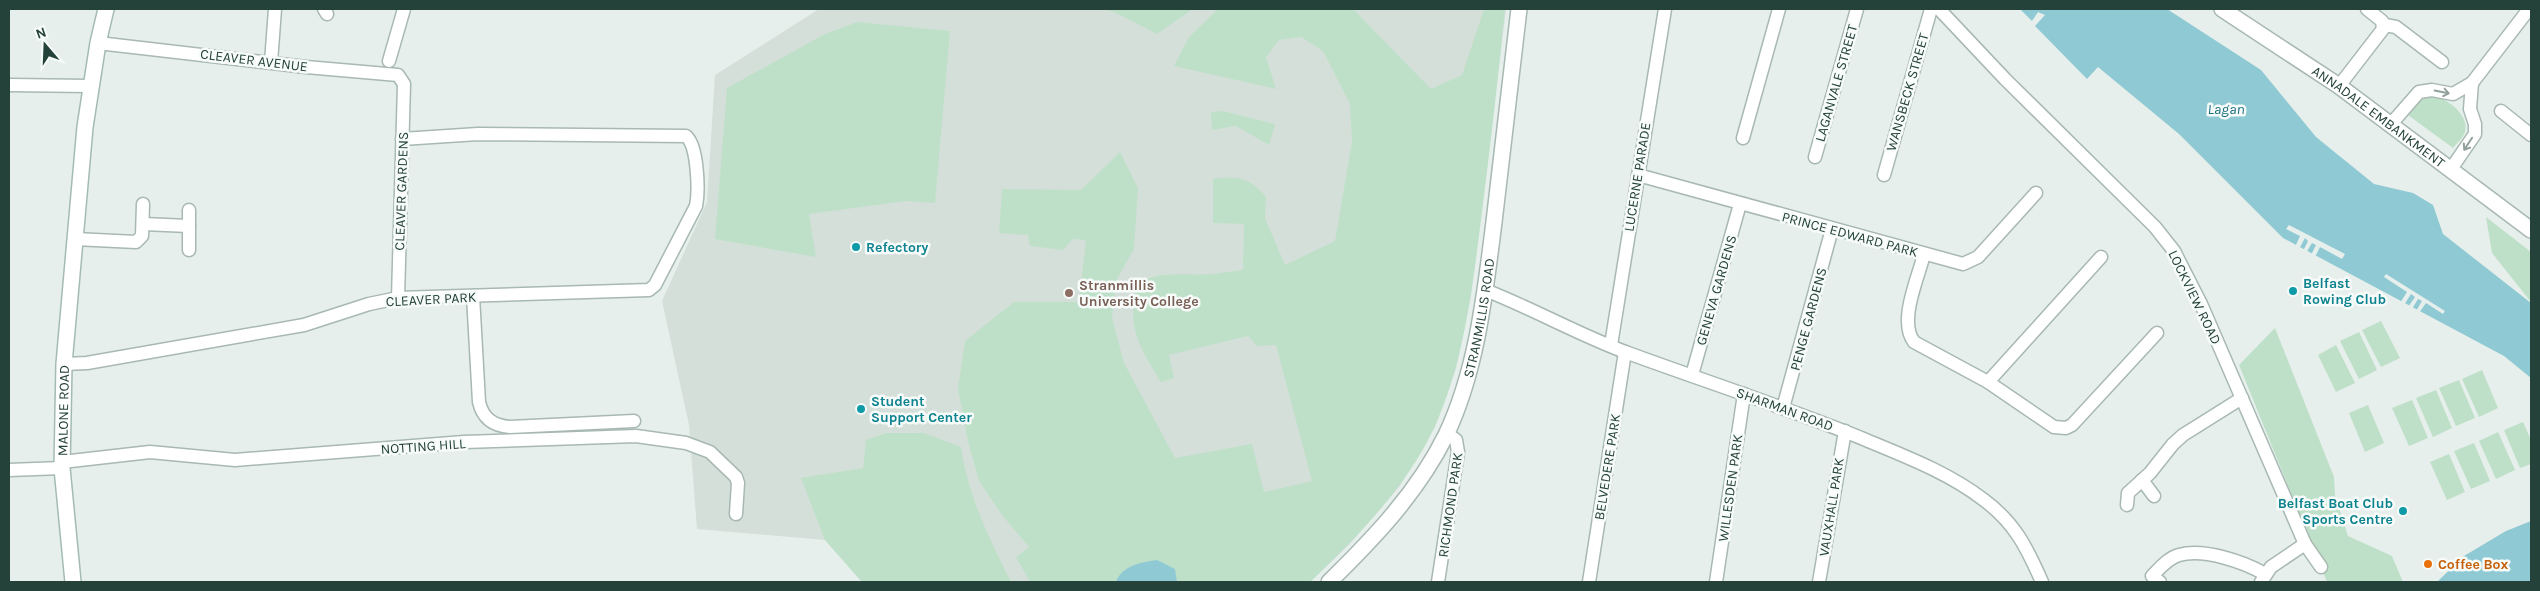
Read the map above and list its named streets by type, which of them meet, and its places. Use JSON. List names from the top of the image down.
{
  "streets": {
    "street": [
      "CLEAVER AVENUE",
      "LAGANVALE STREET",
      "WANSBECK STREET",
      "ANNADALE EMBANKMENT",
      "LUCERNE PARADE",
      "CLEAVER GARDENS",
      "PRINCE EDWARD PARK",
      "GENEVA GARDENS",
      "LOCKVIEW ROAD",
      "CLEAVER PARK",
      "STRANMILLIS ROAD",
      "PENGE GARDENS",
      "SHARMAN ROAD",
      "MALONE ROAD",
      "NOTTING HILL",
      "BELVEDERE PARK",
      "WILLESDEN PARK",
      "RICHMOND PARK",
      "VAUXHALL PARK"
    ]
  },
  "crossings": [
    ["CLEAVER AVENUE", "CLEAVER GARDENS"],
    ["CLEAVER AVENUE", "MALONE ROAD"],
    ["LUCERNE PARADE", "PRINCE EDWARD PARK"],
    ["LUCERNE PARADE", "SHARMAN ROAD"],
    ["CLEAVER GARDENS", "CLEAVER PARK"],
    ["PRINCE EDWARD PARK", "GENEVA GARDENS"],
    ["PRINCE EDWARD PARK", "PENGE GARDENS"],
    ["GENEVA GARDENS", "SHARMAN ROAD"],
    ["CLEAVER PARK", "MALONE ROAD"],
    ["STRANMILLIS ROAD", "SHARMAN ROAD"],
    ["STRANMILLIS ROAD", "RICHMOND PARK"],
    ["PENGE GARDENS", "SHARMAN ROAD"],
    ["SHARMAN ROAD", "BELVEDERE PARK"],
    ["SHARMAN ROAD", "WILLESDEN PARK"],
    ["SHARMAN ROAD", "VAUXHALL PARK"],
    ["MALONE ROAD", "NOTTING HILL"]
  ],
  "water": ["Lagan"],
  "places": [
    "Refectory",
    "Belfast Rowing Club",
    "Stranmillis University College",
    "Student Support Center",
    "Belfast Boat Club Sports Centre",
    "Coffee Box"
  ],
  "north": "top"
}
